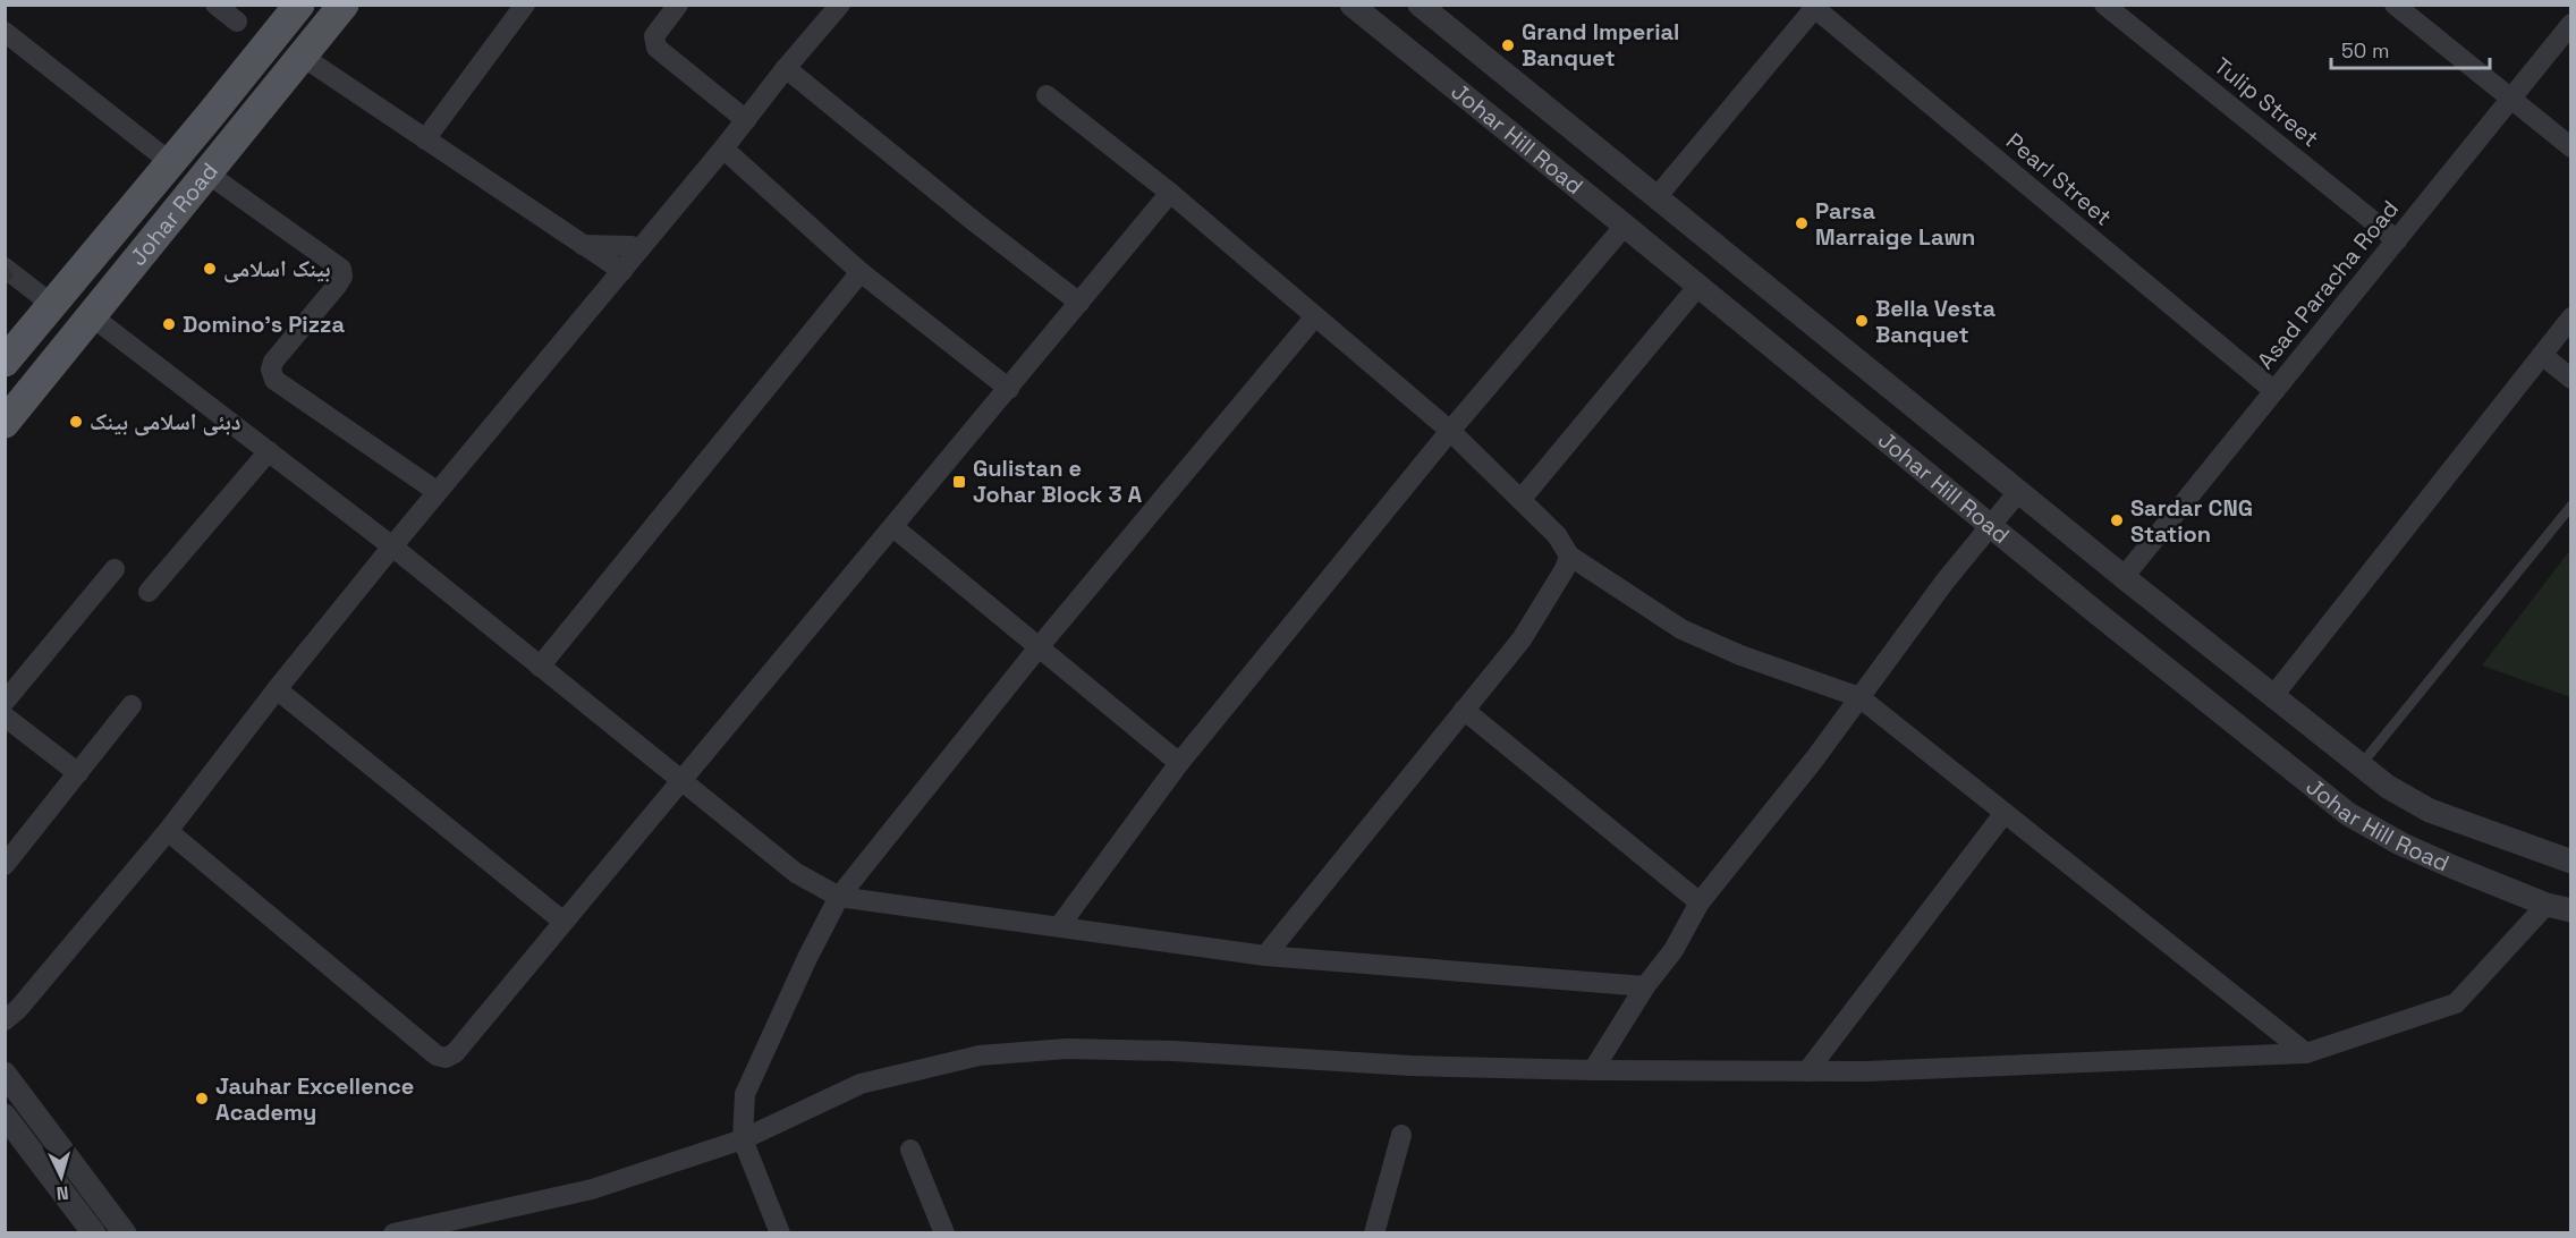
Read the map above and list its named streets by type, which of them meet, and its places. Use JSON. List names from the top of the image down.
{
  "streets": {
    "main road": ["Johar Road"],
    "street": [
      "Tulip Street",
      "Johar Hill Road",
      "Pearl Street",
      "Asad Paracha Road"
    ]
  },
  "crossings": [
    ["Tulip Street", "Asad Paracha Road"],
    ["Johar Hill Road", "Asad Paracha Road"],
    ["Pearl Street", "Asad Paracha Road"]
  ],
  "places": {
    "other": [
      "Grand Imperial Banquet",
      "Parsa Marraige Lawn",
      "بینک اسلامی",
      "Bella Vesta Banquet",
      "Domino's Pizza",
      "دبئی اسلامی بینک",
      "Sardar CNG Station",
      "Jauhar Excellence Academy"
    ],
    "transit": ["Gulistan e Johar Block 3 A"]
  },
  "scale_bar": "50 m",
  "north": "bottom"
}
